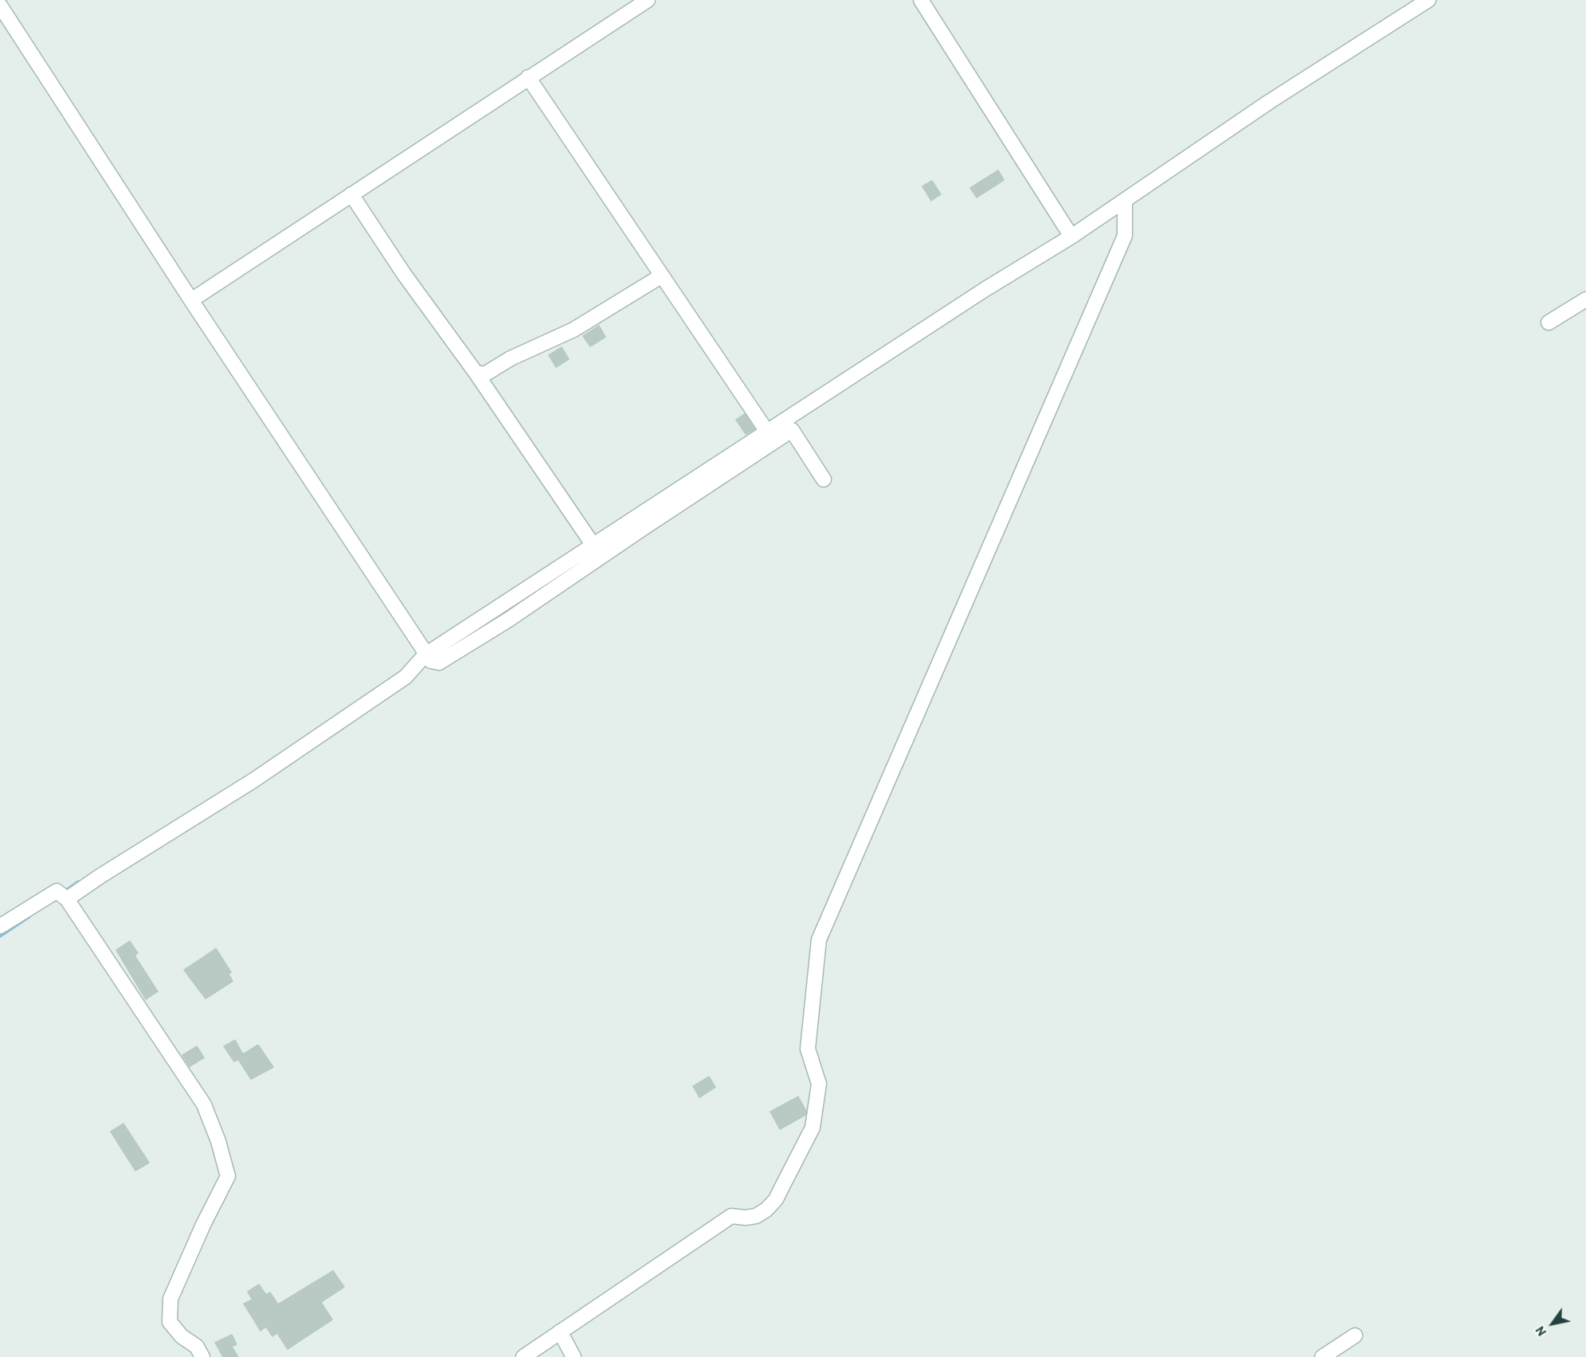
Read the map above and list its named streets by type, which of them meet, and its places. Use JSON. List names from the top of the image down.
{
  "north": "bottom left"
}
